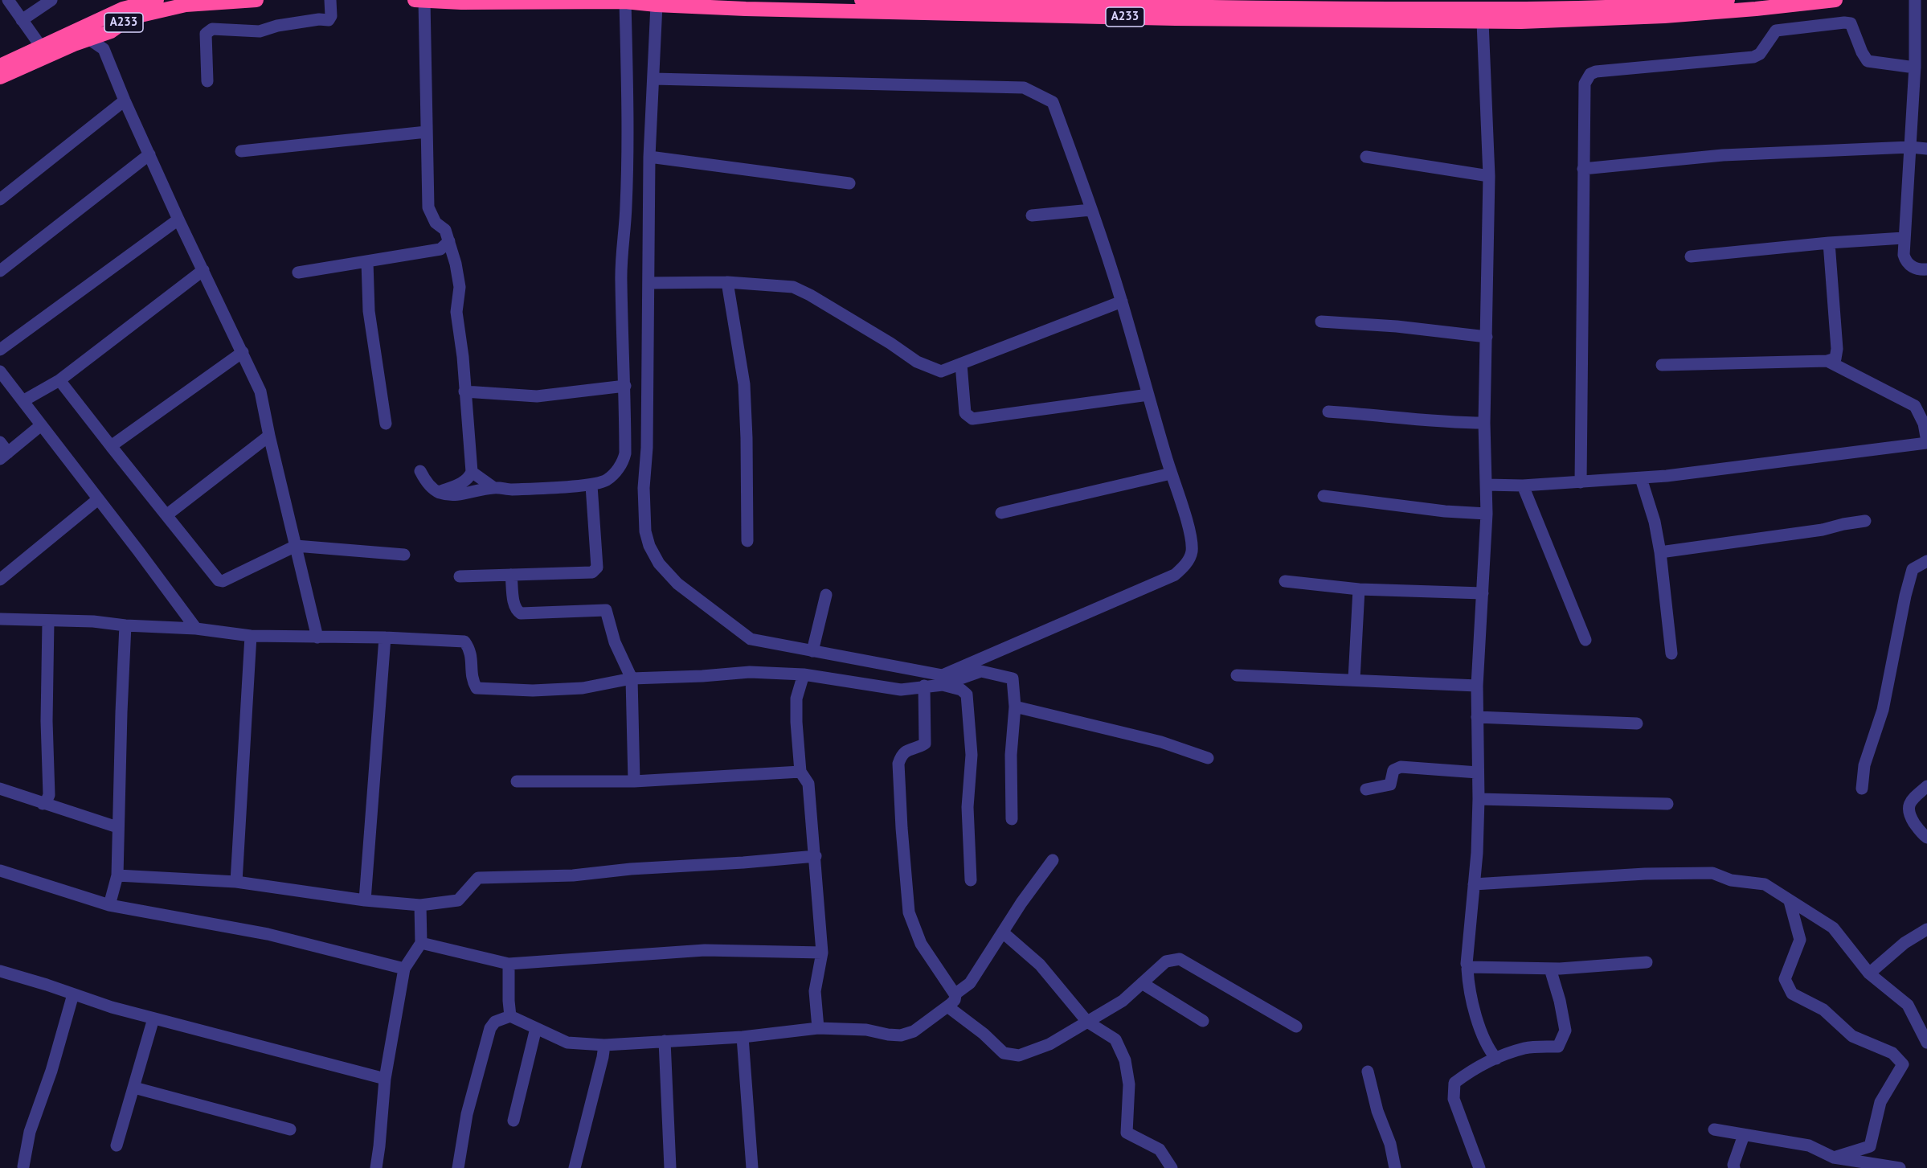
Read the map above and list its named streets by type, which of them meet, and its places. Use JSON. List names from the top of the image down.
{
  "streets": {
    "highway": ["A233"]
  }
}
